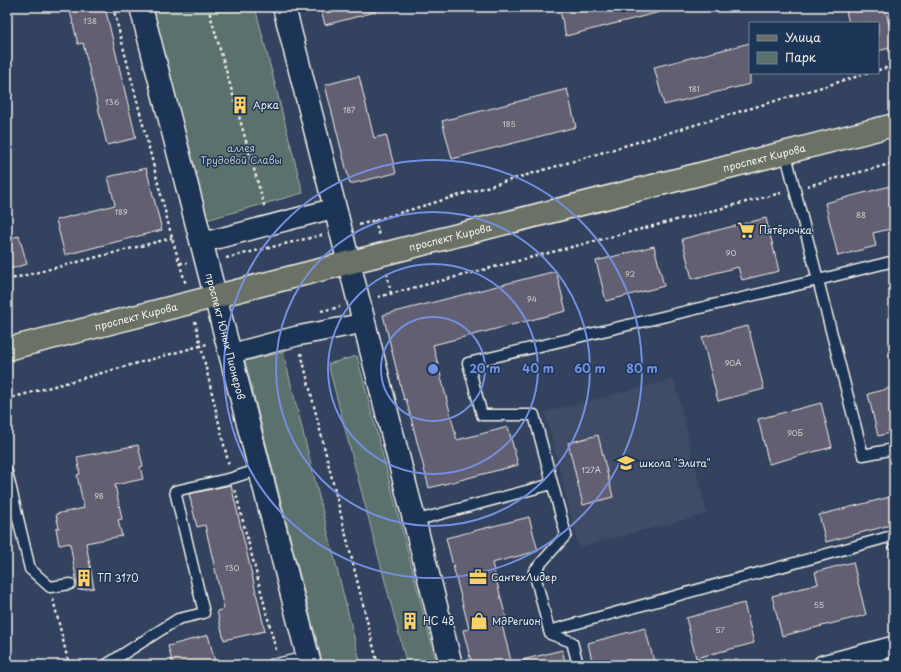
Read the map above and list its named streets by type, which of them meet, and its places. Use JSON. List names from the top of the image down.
{
  "streets": {
    "main road": ["проспект Кирова"],
    "street": ["проспект Юных Пионеров"]
  },
  "crossings": [
    ["проспект Кирова", "проспект Юных Пионеров"]
  ],
  "parks": ["аллея Трудовой Славы"],
  "places": {
    "building": ["Арка", "ТП 3170", "НС 48"],
    "supermarket": ["Пятёрочка"],
    "school or university": ["школа \"Элита\""],
    "office": ["СантехЛидер"],
    "shop": ["МдРегион"]
  },
  "house_numbers": [
    "138",
    "181",
    "136",
    "187",
    "185",
    "189",
    "88",
    "90",
    "92",
    "94",
    "90А",
    "90Б",
    "127А",
    "98",
    "130",
    "55",
    "57"
  ],
  "legend": ["Улица", "Парк"],
  "rings": [
    "20 m",
    "40 m",
    "60 m",
    "80 m"
  ]
}
